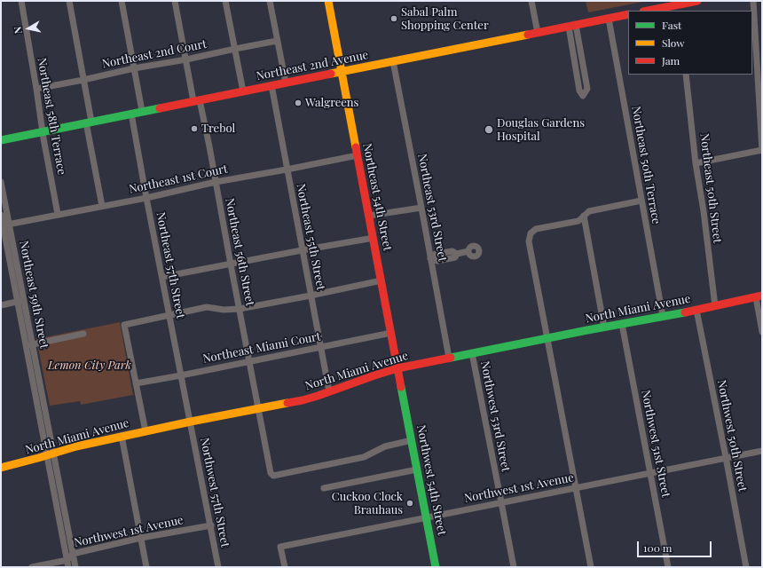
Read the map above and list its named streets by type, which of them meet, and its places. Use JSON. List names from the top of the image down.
{
  "streets": {
    "main road": [
      "Northeast 2nd Avenue",
      "Northeast 54th Street",
      "North Miami Avenue",
      "Northwest 54th Street"
    ],
    "street": [
      "Northeast 2nd Court",
      "Northeast 58th Terrace",
      "Northeast 50th Terrace",
      "Northeast 1st Court",
      "Northeast 50th Street",
      "Northeast 53rd Street",
      "Northeast 55th Street",
      "Northeast 56th Street",
      "Northeast 57th Street",
      "Northeast 59th Street",
      "Northeast Miami Court",
      "Northwest 53rd Street",
      "Northwest 50th Street",
      "Northwest 51st Street",
      "Northwest 1st Avenue",
      "Northwest 57th Street"
    ]
  },
  "crossings": [
    ["Northeast 2nd Court", "Northeast 58th Terrace"],
    ["Northeast 2nd Court", "Northeast 56th Street"],
    ["Northeast 2nd Avenue", "Northeast 58th Terrace"],
    ["Northeast 2nd Avenue", "Northeast 50th Terrace"],
    ["Northeast 2nd Avenue", "Northeast 54th Street"],
    ["Northeast 2nd Avenue", "Northeast 53rd Street"],
    ["Northeast 2nd Avenue", "Northeast 55th Street"],
    ["Northeast 2nd Avenue", "Northeast 56th Street"],
    ["Northeast 2nd Avenue", "Northeast 57th Street"],
    ["Northeast 58th Terrace", "Northeast 1st Court"],
    ["Northeast 50th Terrace", "North Miami Avenue"],
    ["Northeast 1st Court", "Northeast 54th Street"],
    ["Northeast 1st Court", "Northeast 55th Street"],
    ["Northeast 1st Court", "Northeast 56th Street"],
    ["Northeast 1st Court", "Northeast 57th Street"],
    ["Northeast 1st Court", "Northeast 59th Street"],
    ["Northeast 50th Street", "North Miami Avenue"],
    ["Northeast 54th Street", "North Miami Avenue"],
    ["Northeast 54th Street", "Northeast Miami Court"],
    ["Northeast 54th Street", "Northwest 54th Street"],
    ["Northeast 53rd Street", "North Miami Avenue"],
    ["Northeast 55th Street", "North Miami Avenue"],
    ["Northeast 55th Street", "Northeast Miami Court"],
    ["Northeast 56th Street", "North Miami Avenue"],
    ["Northeast 56th Street", "Northeast Miami Court"],
    ["Northeast 56th Street", "Northwest 54th Street"],
    ["Northeast 57th Street", "North Miami Avenue"],
    ["Northeast 57th Street", "Northeast Miami Court"],
    ["Northeast 57th Street", "Northwest 57th Street"],
    ["Northeast 59th Street", "North Miami Avenue"],
    ["North Miami Avenue", "Northwest 53rd Street"],
    ["North Miami Avenue", "Northwest 50th Street"],
    ["North Miami Avenue", "Northwest 51st Street"],
    ["North Miami Avenue", "Northwest 57th Street"],
    ["Northwest 53rd Street", "Northwest 1st Avenue"],
    ["Northwest 50th Street", "Northwest 1st Avenue"],
    ["Northwest 51st Street", "Northwest 1st Avenue"],
    ["Northwest 54th Street", "Northwest 1st Avenue"],
    ["Northwest 1st Avenue", "Northwest 57th Street"]
  ],
  "parks": ["Lemon City Park"],
  "places": [
    "Sabal Palm Shopping Center",
    "Walgreens",
    "Trebol",
    "Douglas Gardens Hospital",
    "Cuckoo Clock Brauhaus"
  ],
  "legend": ["Fast", "Slow", "Jam"],
  "scale_bar": "100 m",
  "north": "left"
}
